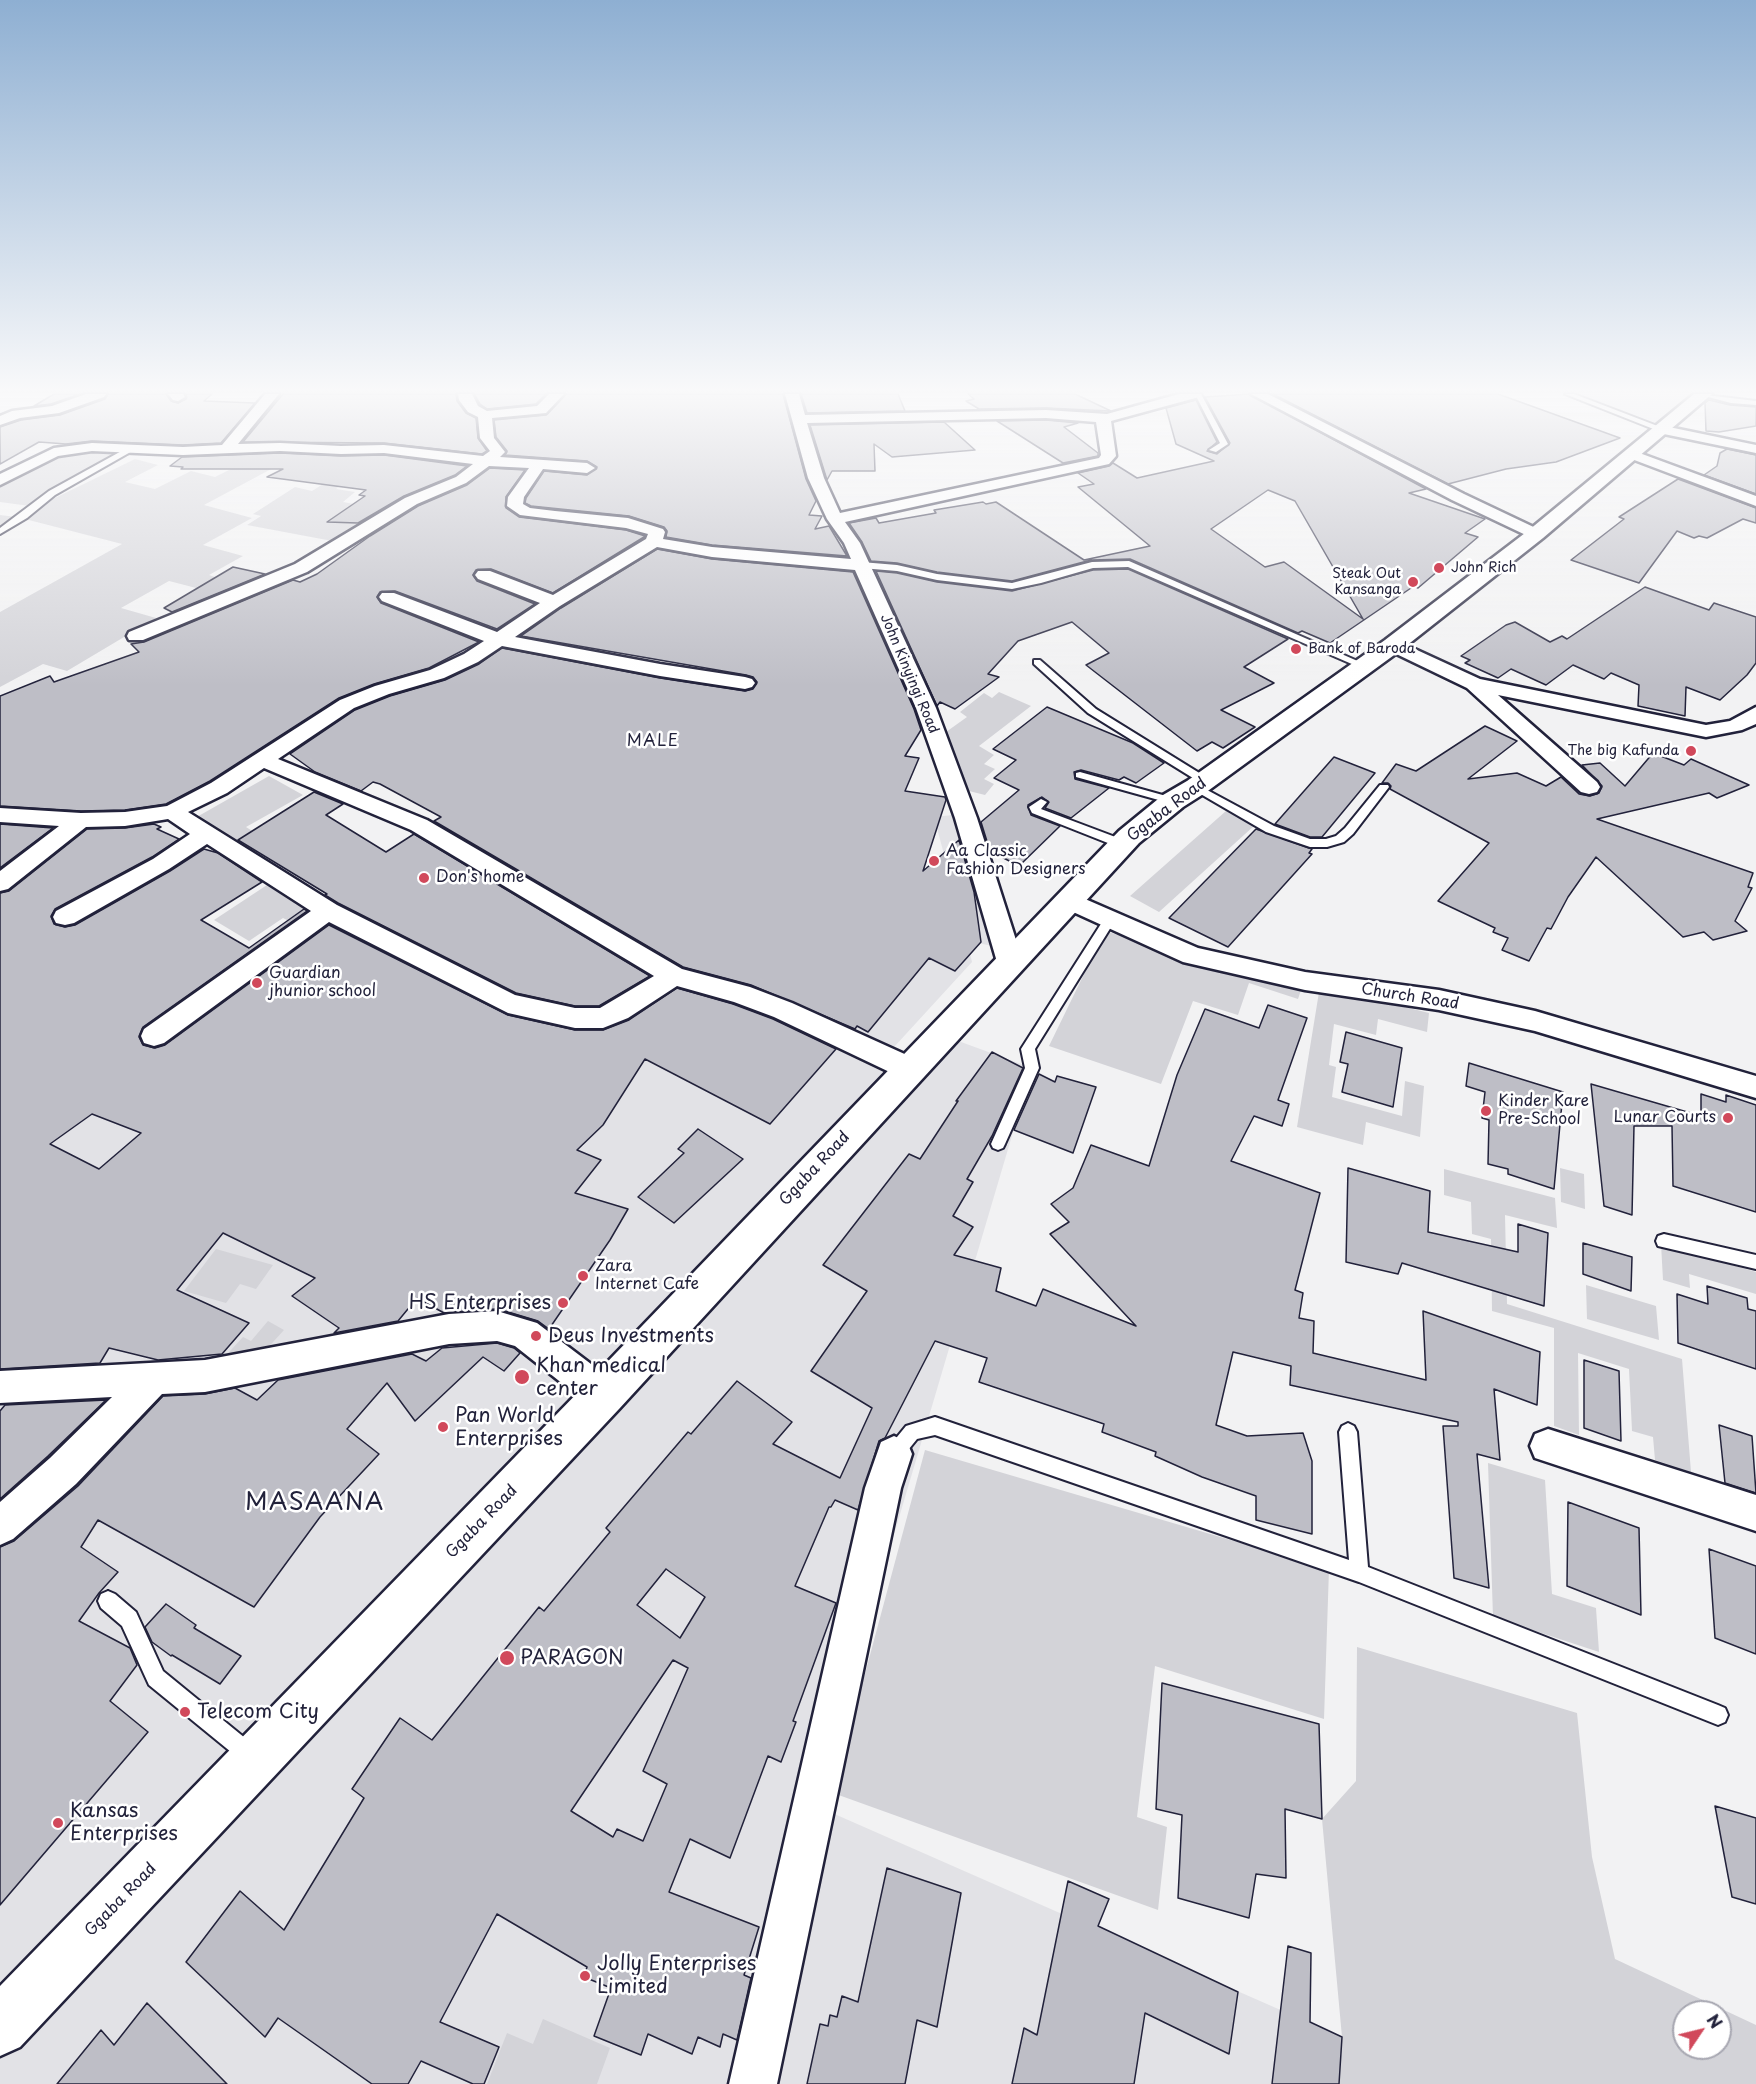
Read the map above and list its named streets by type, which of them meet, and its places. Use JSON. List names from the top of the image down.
{
  "streets": {
    "main road": ["Ggaba Road"],
    "street": ["John Kinyingi Road", "Church Road"]
  },
  "crossings": [
    ["John Kinyingi Road", "Ggaba Road"],
    ["Ggaba Road", "Church Road"]
  ],
  "districts": ["MALE", "MASAANA"],
  "places": [
    "John Rich",
    "Steak Out Kansanga",
    "Bank of Baroda",
    "The big Kafunda",
    "Aa Classic Fashion Designers",
    "Don's home",
    "Guardian jhunior school",
    "Kinder Kare Pre-School",
    "Lunar Courts",
    "Zara Internet Cafe",
    "HS Enterprises",
    "Deus Investments",
    "Khan medical center",
    "Pan World Enterprises",
    "PARAGON",
    "Telecom City",
    "Kansas Enterprises",
    "Jolly Enterprises Limited"
  ],
  "north": "top right"
}
